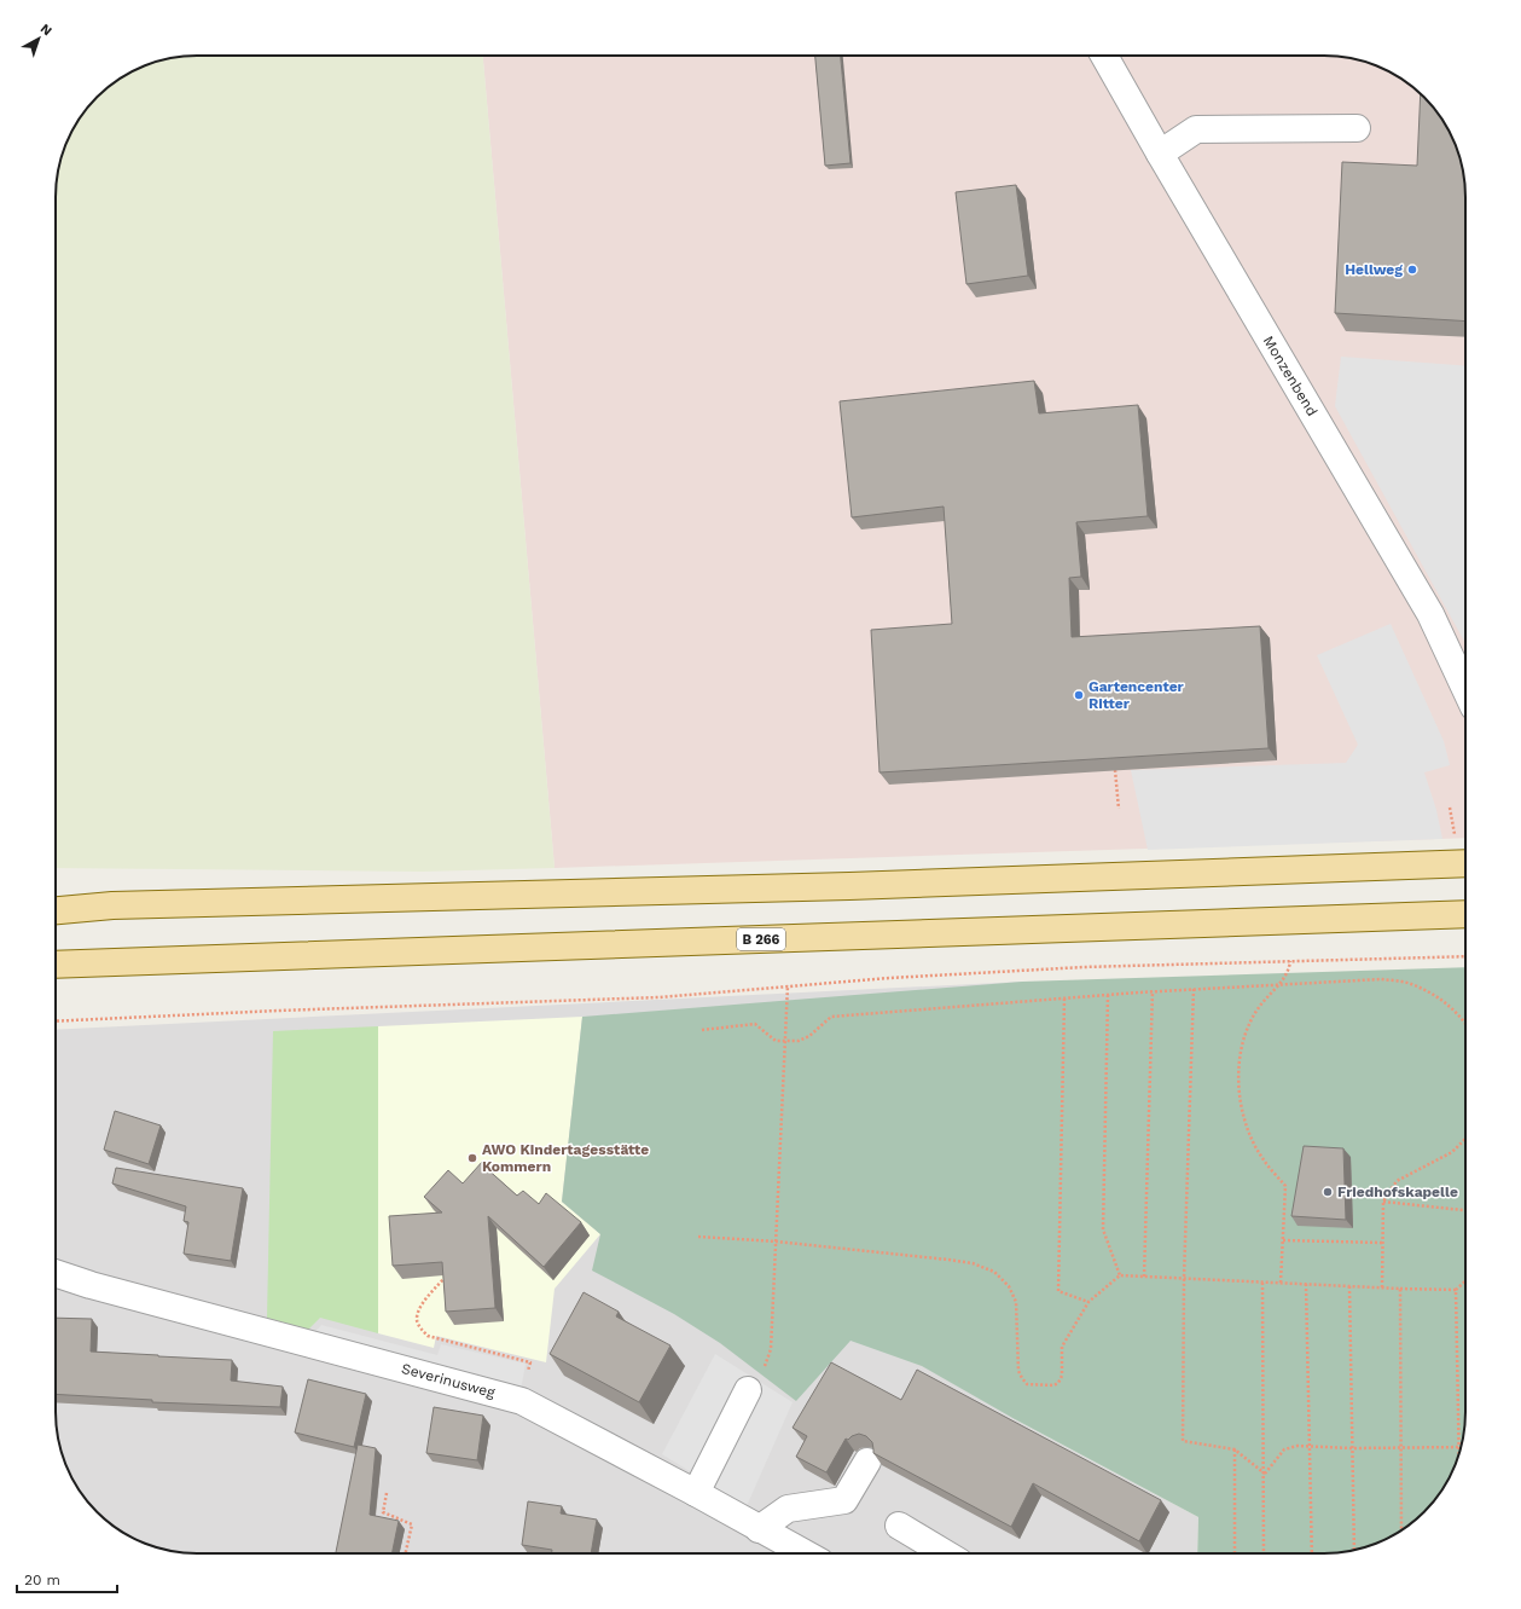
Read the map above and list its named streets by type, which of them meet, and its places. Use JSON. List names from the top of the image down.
{
  "streets": {
    "main road": ["B 266"],
    "street": ["Monzenbend", "Severinusweg"]
  },
  "places": [
    "Hellweg",
    "Gartencenter Ritter",
    "AWO Kindertagesstätte Kommern",
    "Friedhofskapelle"
  ],
  "scale_bar": "20 m",
  "north": "top right"
}
